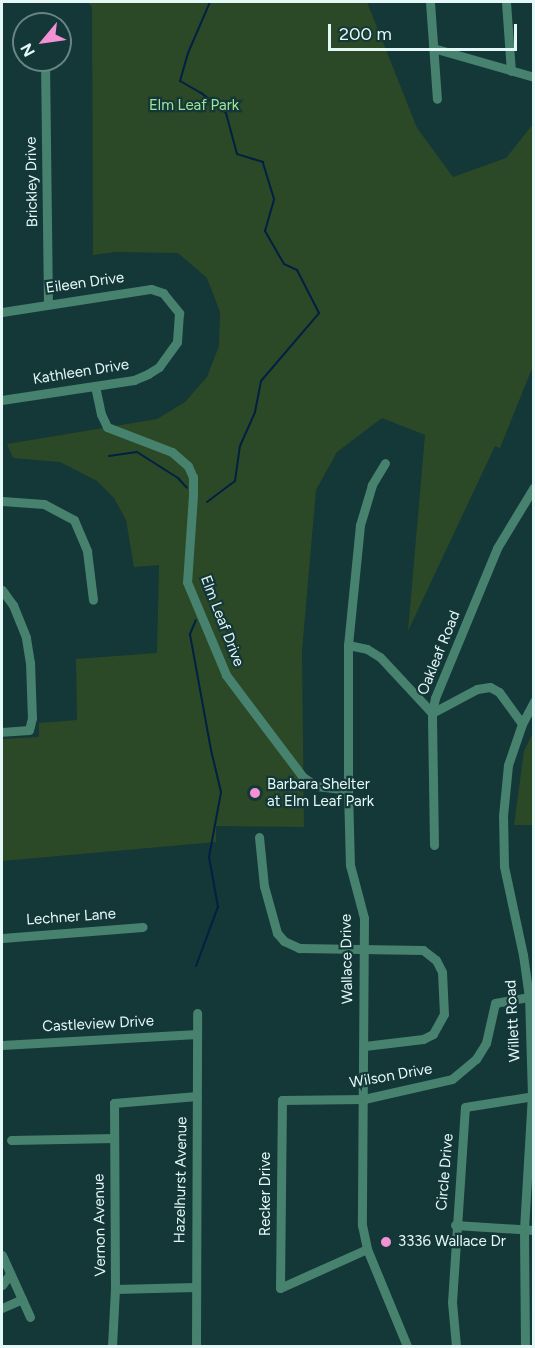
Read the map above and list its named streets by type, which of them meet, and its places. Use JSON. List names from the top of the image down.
{
  "streets": {
    "street": [
      "Brickley Drive",
      "Eileen Drive",
      "Kathleen Drive",
      "Elm Leaf Drive",
      "Oakleaf Road",
      "Lechner Lane",
      "Wallace Drive",
      "Willett Road",
      "Castleview Drive",
      "Wilson Drive",
      "Circle Drive",
      "Hazelhurst Avenue",
      "Recker Drive",
      "Vernon Avenue"
    ]
  },
  "crossings": [
    ["Brickley Drive", "Eileen Drive"],
    ["Eileen Drive", "Kathleen Drive"],
    ["Kathleen Drive", "Elm Leaf Drive"],
    ["Elm Leaf Drive", "Wallace Drive"],
    ["Wallace Drive", "Wilson Drive"],
    ["Wallace Drive", "Recker Drive"],
    ["Willett Road", "Wilson Drive"],
    ["Willett Road", "Circle Drive"],
    ["Castleview Drive", "Hazelhurst Avenue"],
    ["Wilson Drive", "Recker Drive"],
    ["Hazelhurst Avenue", "Vernon Avenue"]
  ],
  "parks": ["Elm Leaf Park"],
  "places": ["Barbara Shelter at Elm Leaf Park", "3336 Wallace Dr"],
  "scale_bar": "200 m",
  "north": "bottom left"
}
